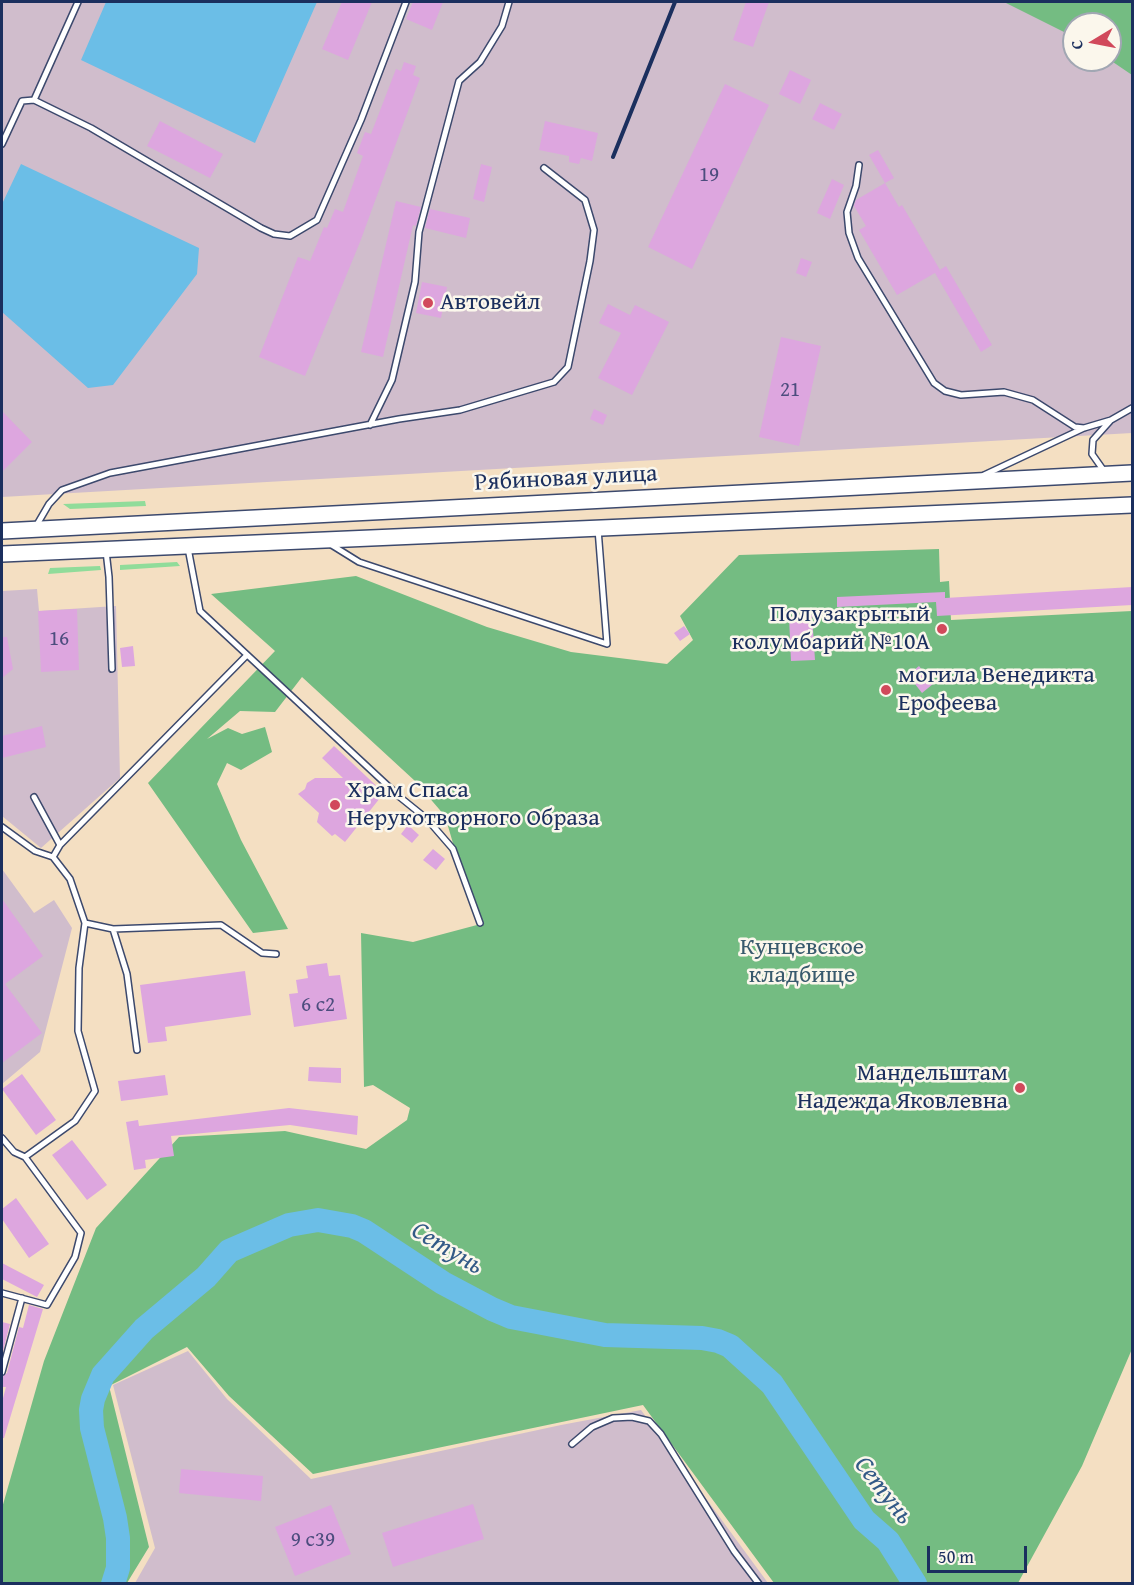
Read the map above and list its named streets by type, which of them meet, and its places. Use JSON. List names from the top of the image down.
{
  "streets": {
    "main road": ["Рябиновая улица"]
  },
  "water": ["Сетунь"],
  "parks": ["Кунцевское кладбище"],
  "places": [
    "Автовейл",
    "Полузакрытый колумбарий №10А",
    "могила Венедикта Ерофеева",
    "Храм Спаса Нерукотворного Образа",
    "Мандельштам Надежда Яковлевна"
  ],
  "house_numbers": [
    "19",
    "21",
    "16",
    "6 с2",
    "9 с39"
  ],
  "scale_bar": "50 m",
  "north": "left"
}
